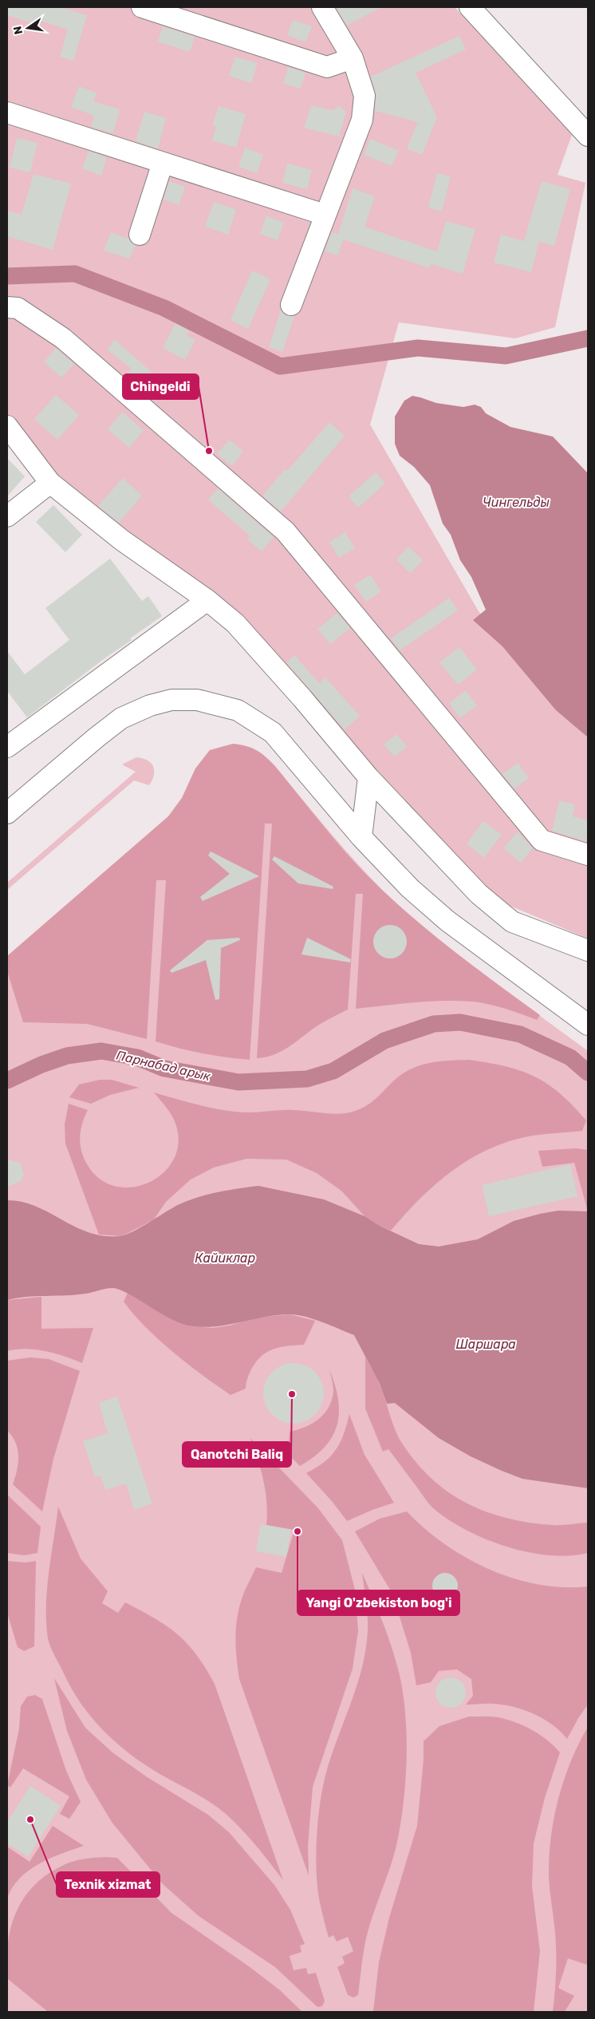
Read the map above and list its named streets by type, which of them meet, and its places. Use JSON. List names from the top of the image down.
{
  "water": [
    "Чингельды",
    "Парнабад арык",
    "Кайиклар",
    "Шаршара"
  ],
  "places": [
    "Chingeldi",
    "Qanotchi Baliq",
    "Yangi O'zbekiston bog'i",
    "Texnik xizmat"
  ],
  "north": "left"
}
